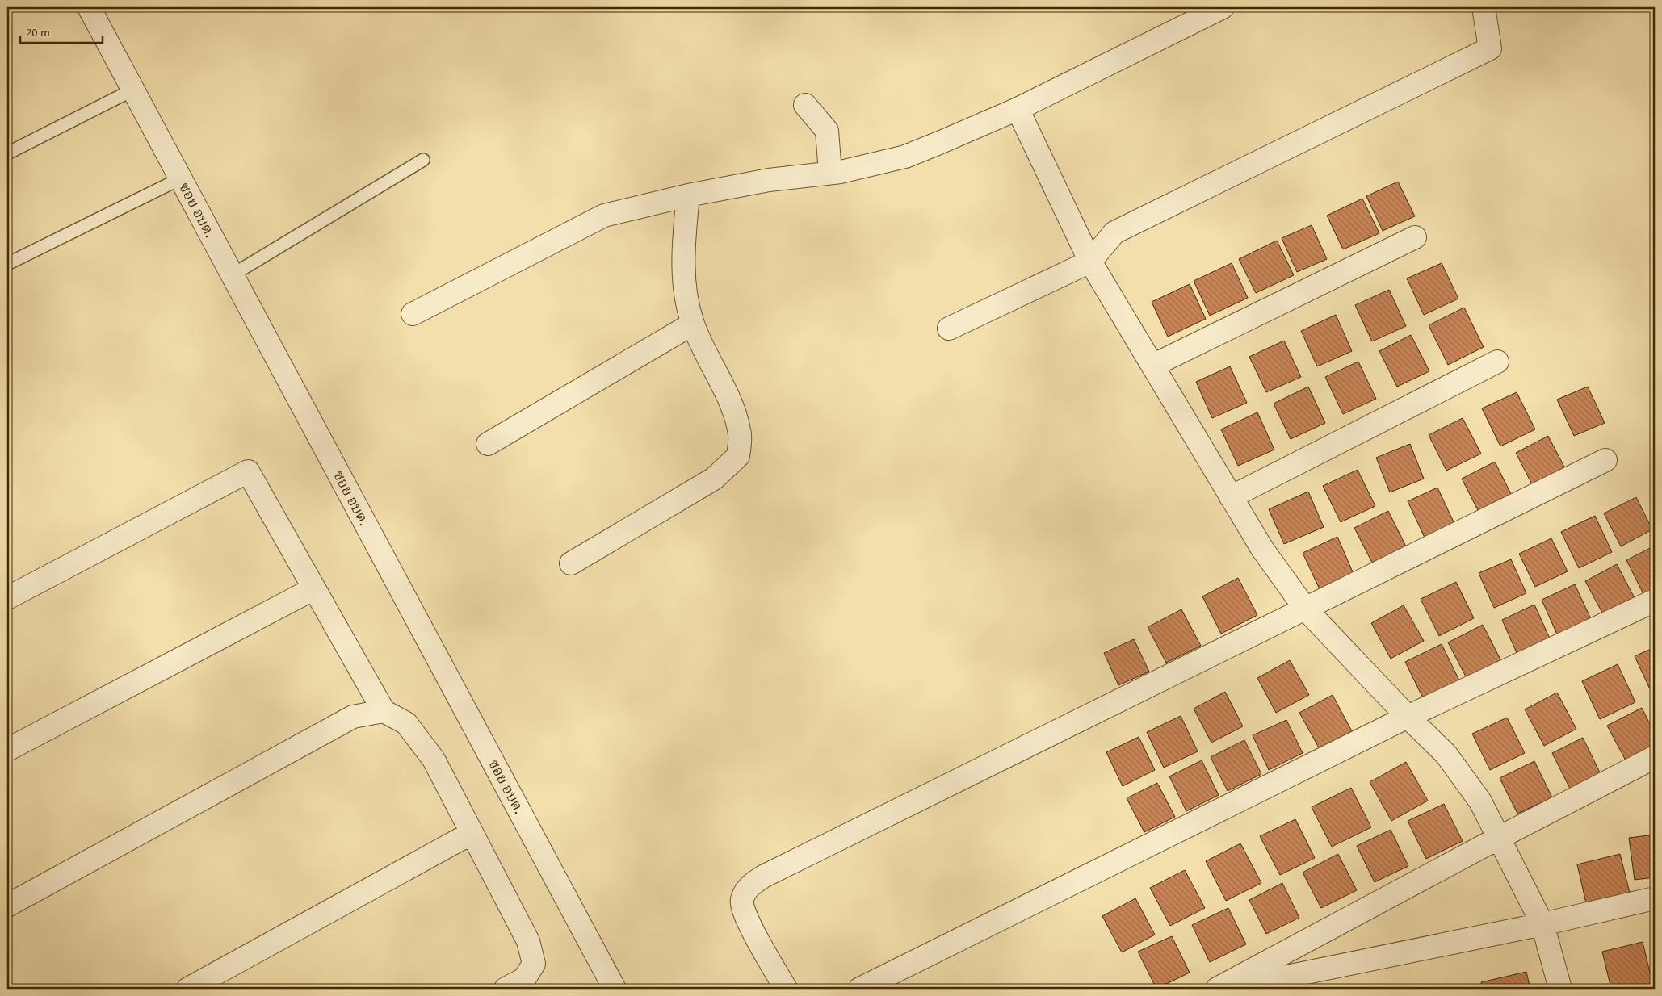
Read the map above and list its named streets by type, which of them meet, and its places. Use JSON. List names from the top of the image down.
{
  "streets": {
    "street": ["ซอย อบต."]
  },
  "scale_bar": "20 m"
}
